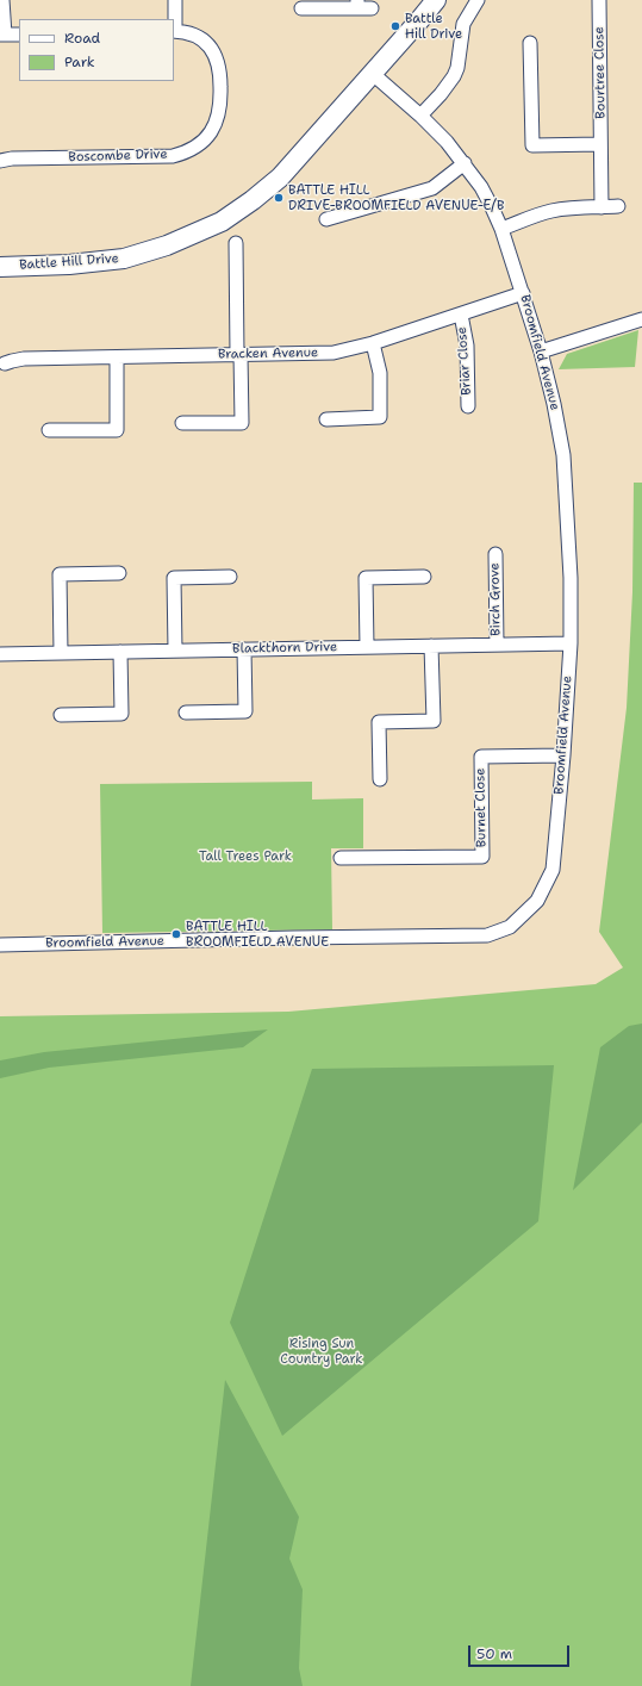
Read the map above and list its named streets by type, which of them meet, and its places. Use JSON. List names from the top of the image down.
{
  "streets": {
    "street": [
      "Bourtree Close",
      "Boscombe Drive",
      "Battle Hill Drive",
      "Broomfield Avenue",
      "Bracken Avenue",
      "Briar Close",
      "Birch Grove",
      "Blackthorn Drive",
      "Burnet Close"
    ]
  },
  "crossings": [
    ["Battle Hill Drive", "Broomfield Avenue"],
    ["Broomfield Avenue", "Bracken Avenue"],
    ["Broomfield Avenue", "Blackthorn Drive"],
    ["Broomfield Avenue", "Burnet Close"],
    ["Bracken Avenue", "Briar Close"],
    ["Birch Grove", "Blackthorn Drive"]
  ],
  "parks": ["Tall Trees Park", "Rising Sun Country Park"],
  "places": ["Battle Hill Drive", "BATTLE HILL DRIVE-BROOMFIELD AVENUE-E/B", "BATTLE HILL BROOMFIELD AVENUE"],
  "legend": ["Road", "Park"],
  "scale_bar": "50 m"
}
